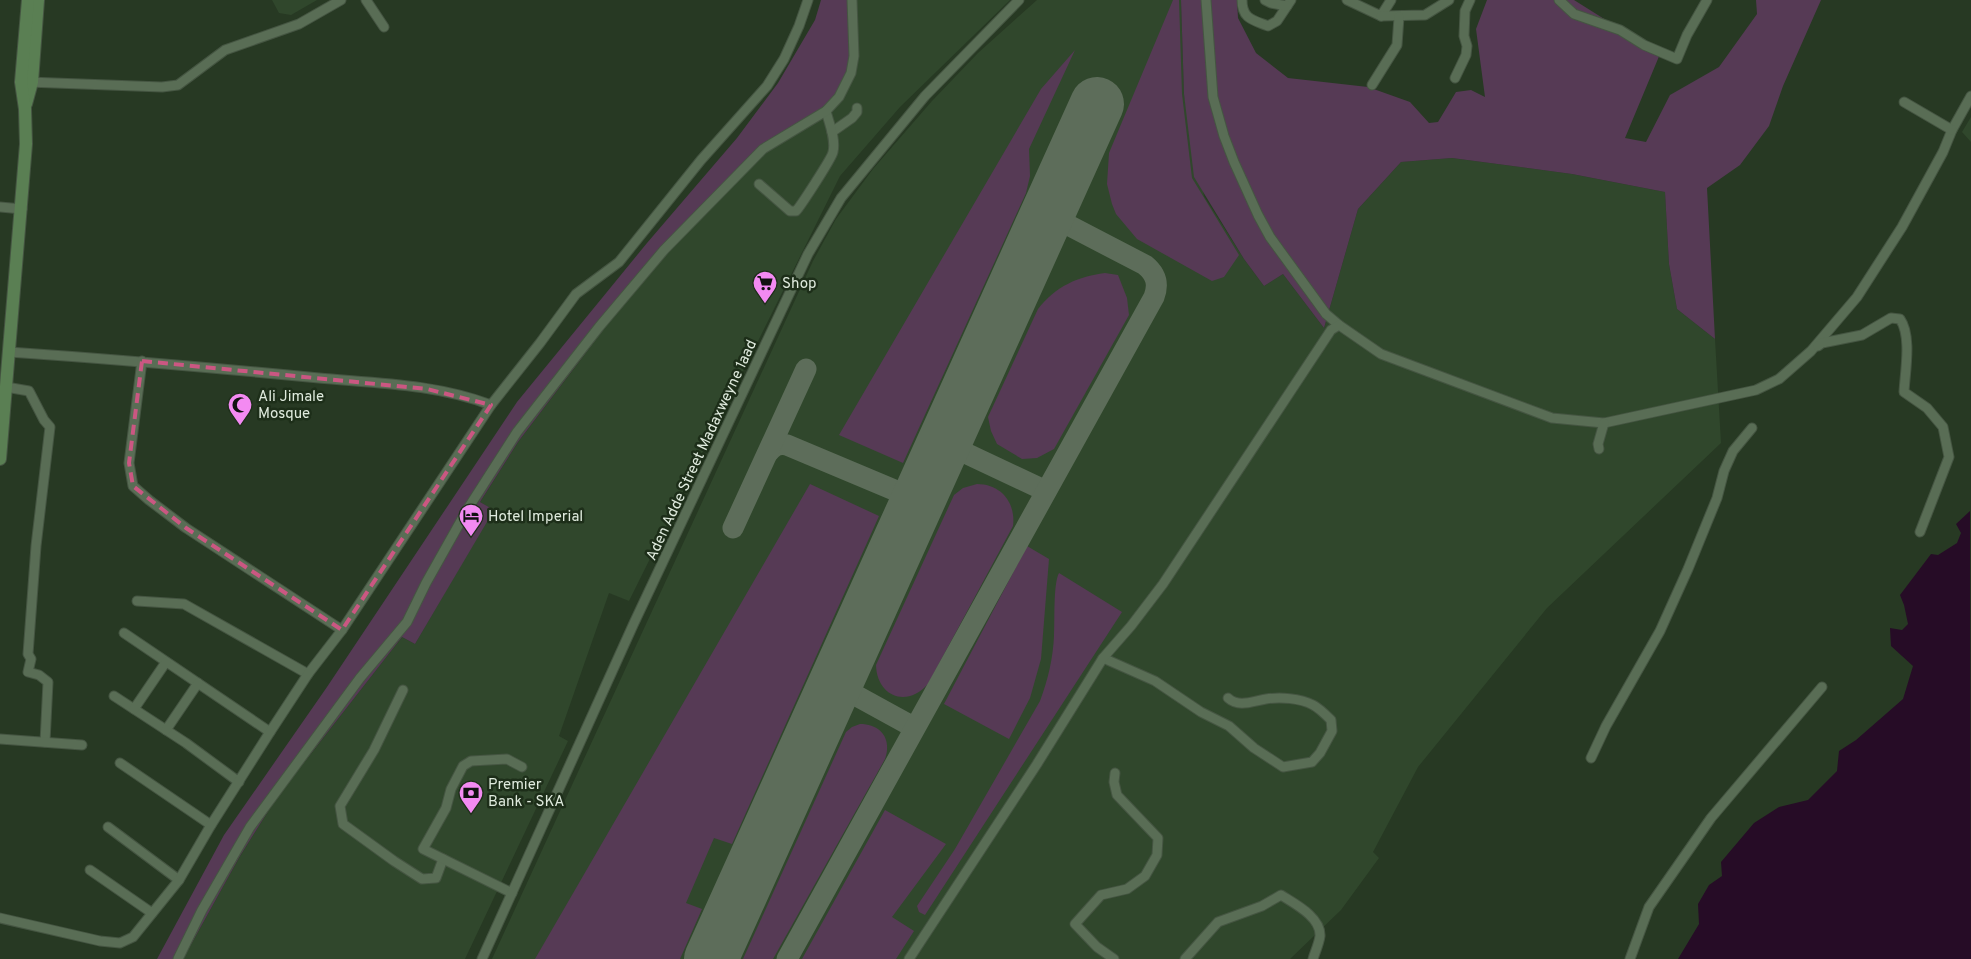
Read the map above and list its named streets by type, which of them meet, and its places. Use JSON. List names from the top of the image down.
{
  "streets": {
    "street": ["Aden Adde Street Madaxweyne 1aad"]
  },
  "places": {
    "supermarket": ["Shop"],
    "mosque": ["Ali Jimale Mosque"],
    "hotel": ["Hotel Imperial"],
    "bank": ["Premier Bank - SKA"]
  }
}
